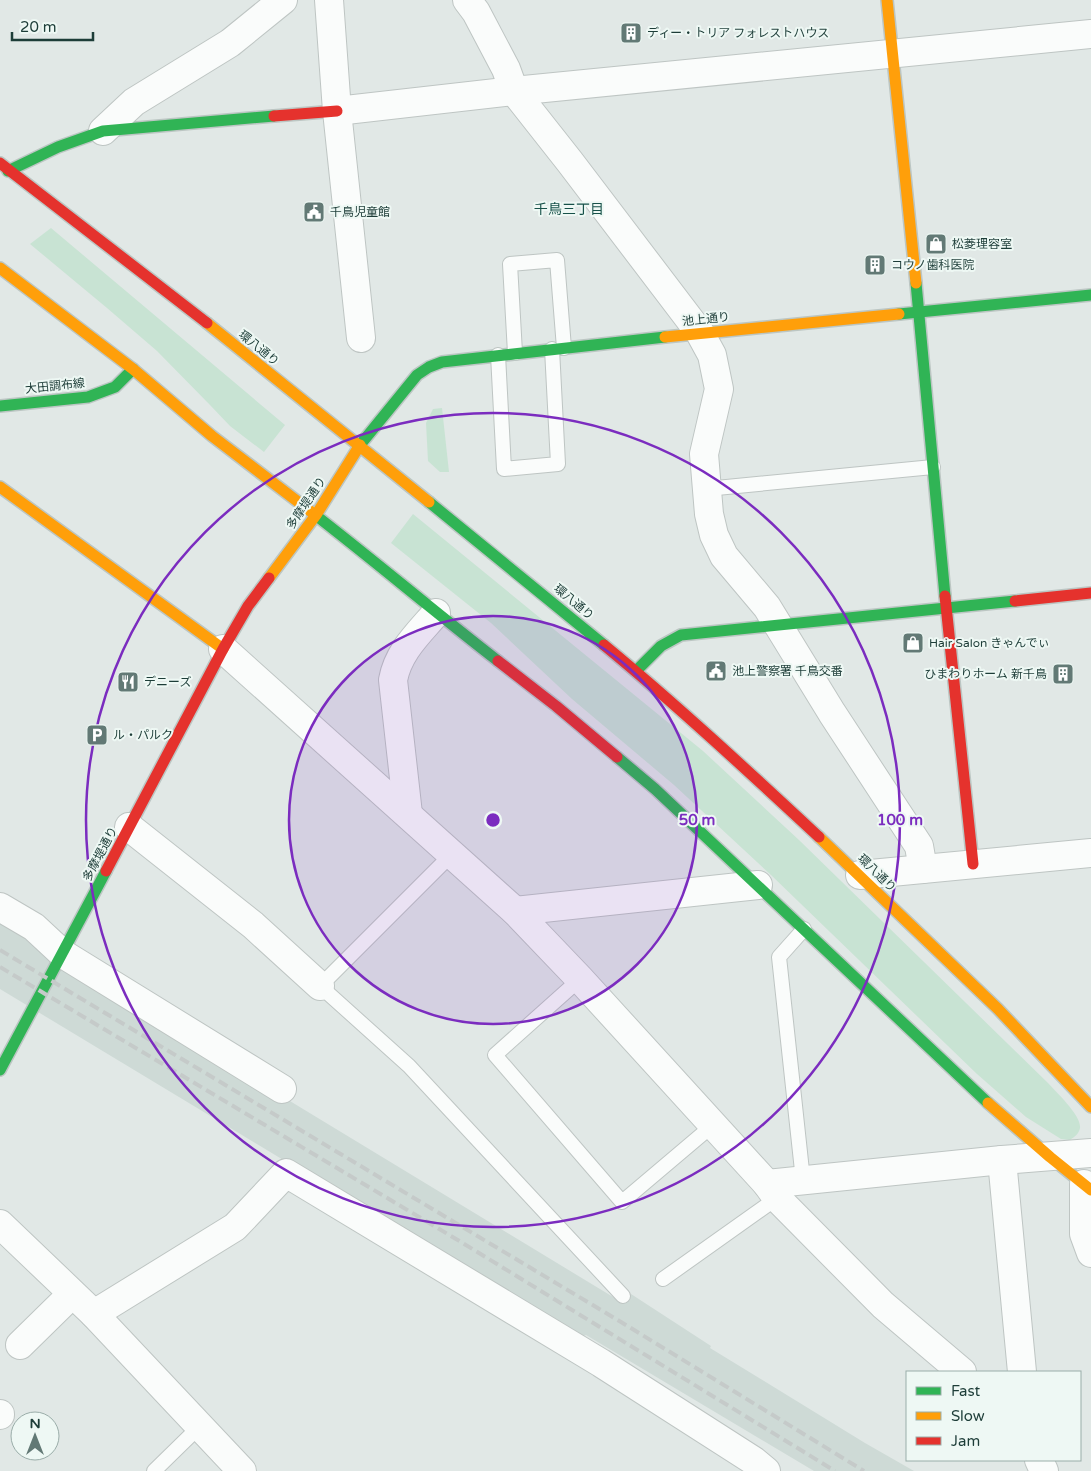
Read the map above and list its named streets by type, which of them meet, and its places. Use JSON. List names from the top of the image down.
{
  "streets": {
    "main road": [
      "池上通り",
      "環八通り",
      "大田調布線",
      "多摩堤通り"
    ]
  },
  "crossings": [
    ["池上通り", "環八通り"],
    ["池上通り", "多摩堤通り"],
    ["環八通り", "多摩堤通り"]
  ],
  "districts": ["千鳥三丁目"],
  "places": {
    "building": ["ディー・トリア フォレストハウス", "コウノ歯科医院", "ひまわりホーム 新千鳥"],
    "public building": ["千鳥児童館", "池上警察署 千鳥交番"],
    "shop": ["松菱理容室", "Hair Salon きゃんでぃ"],
    "restaurant": ["デニーズ"],
    "parking": ["ル・パルク"]
  },
  "legend": ["Fast", "Slow", "Jam"],
  "scale_bar": "20 m",
  "north": "top",
  "rings": ["50 m", "100 m"]
}
